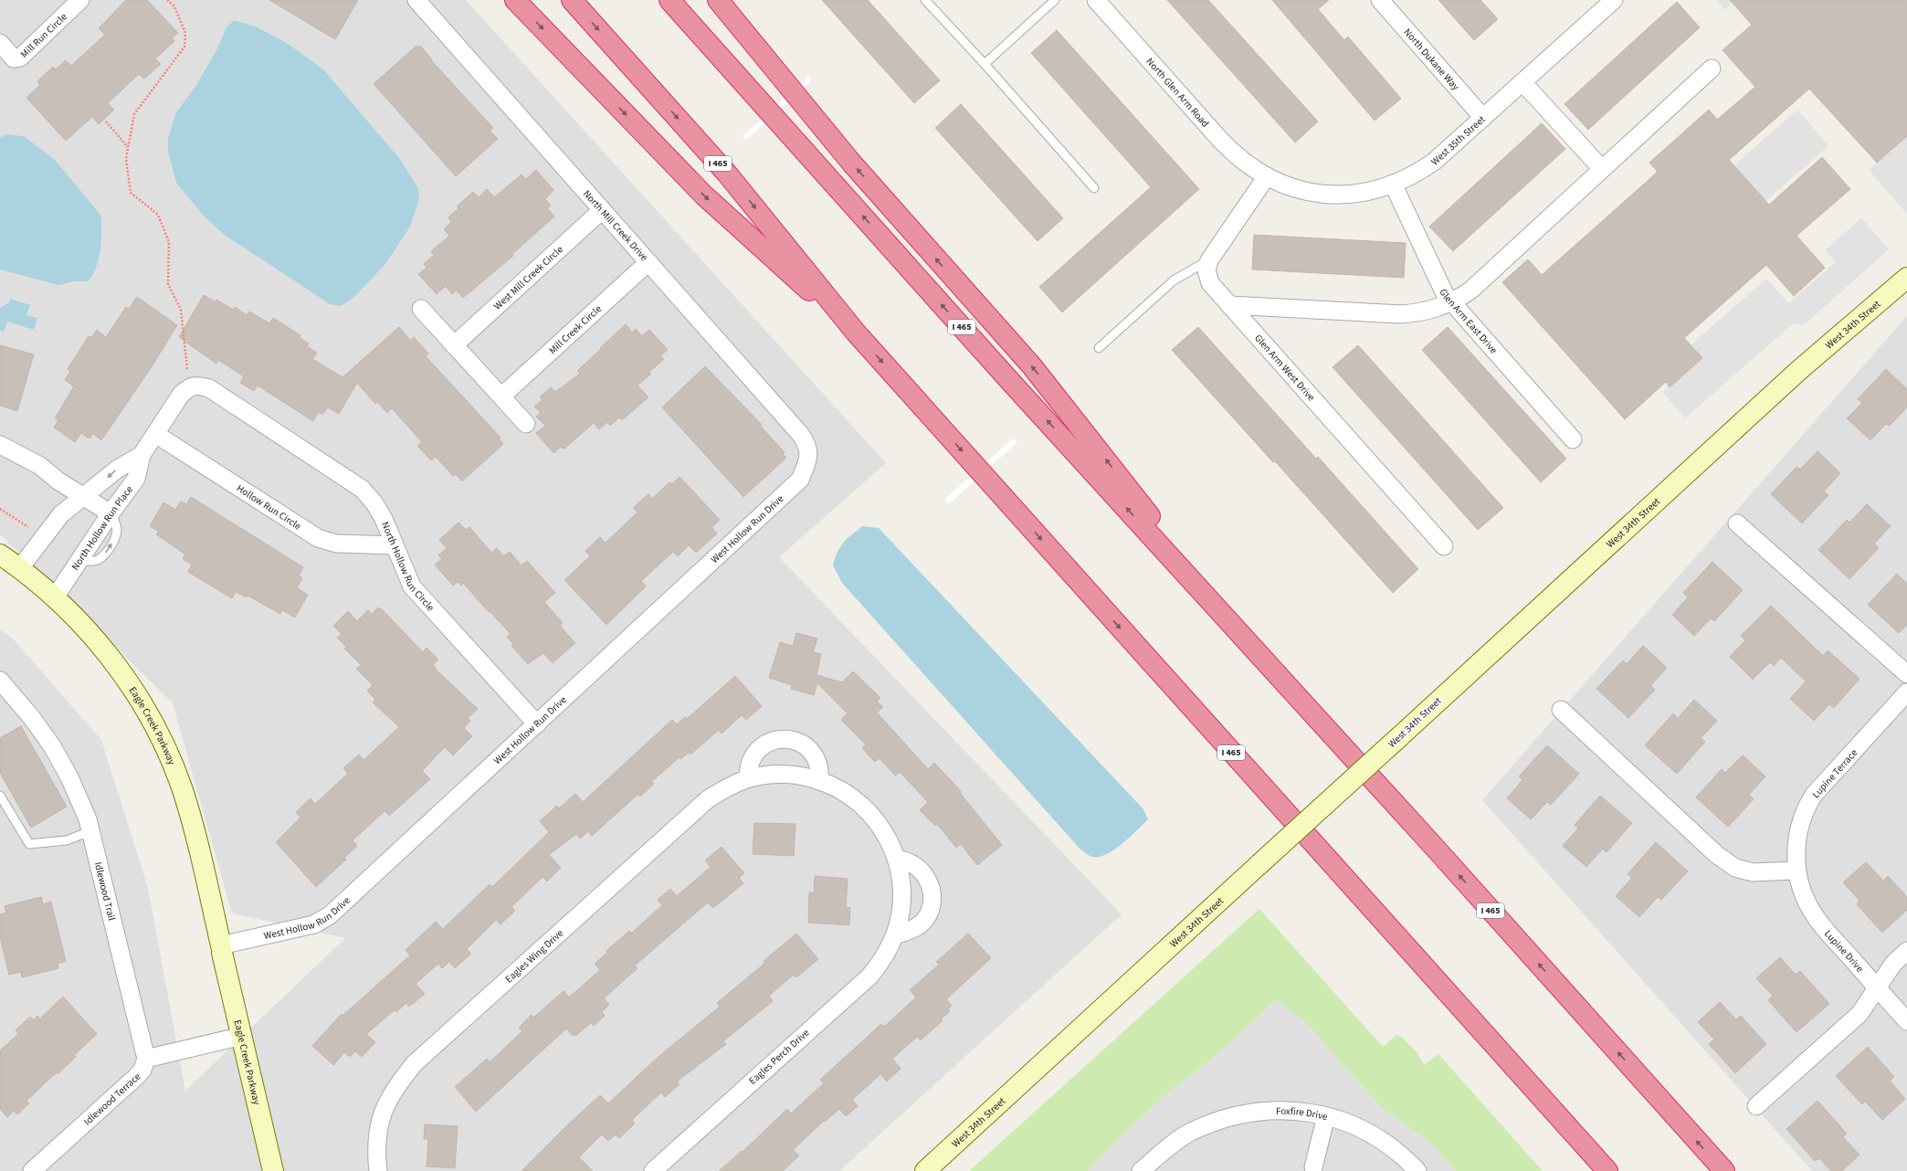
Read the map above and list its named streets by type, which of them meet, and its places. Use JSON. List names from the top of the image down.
{
  "streets": {
    "highway": ["I 465"],
    "street": [
      "Mill Run Circle",
      "North Dukane Way",
      "North Glen Arm Road",
      "West 35th Street",
      "North Mill Creek Drive",
      "West Mill Creek Circle",
      "Glen Arm East Drive",
      "West 34th Street",
      "Mill Creek Circle",
      "Glen Arm West Drive",
      "Hollow Run Circle",
      "North Hollow Run Place",
      "West Hollow Run Drive",
      "North Hollow Run Circle",
      "Eagle Creek Parkway",
      "Lupine Terrace",
      "Idlewood Trail",
      "Lupine Drive",
      "Eagles Wing Drive",
      "Eagles Perch Drive",
      "Idlewood Terrace",
      "Foxfire Drive"
    ]
  },
  "crossings": [
    ["North Dukane Way", "West 35th Street"],
    ["North Glen Arm Road", "West 35th Street"],
    ["West 35th Street", "Glen Arm East Drive"],
    ["North Mill Creek Drive", "West Mill Creek Circle"],
    ["North Mill Creek Drive", "Mill Creek Circle"],
    ["North Mill Creek Drive", "West Hollow Run Drive"],
    ["Hollow Run Circle", "North Hollow Run Place"],
    ["Hollow Run Circle", "North Hollow Run Circle"],
    ["North Hollow Run Place", "North Hollow Run Circle"],
    ["North Hollow Run Place", "Eagle Creek Parkway"],
    ["West Hollow Run Drive", "North Hollow Run Circle"],
    ["West Hollow Run Drive", "Eagle Creek Parkway"],
    ["Lupine Terrace", "Lupine Drive"],
    ["Idlewood Trail", "Idlewood Terrace"],
    ["Eagles Wing Drive", "Eagles Perch Drive"]
  ]
}
